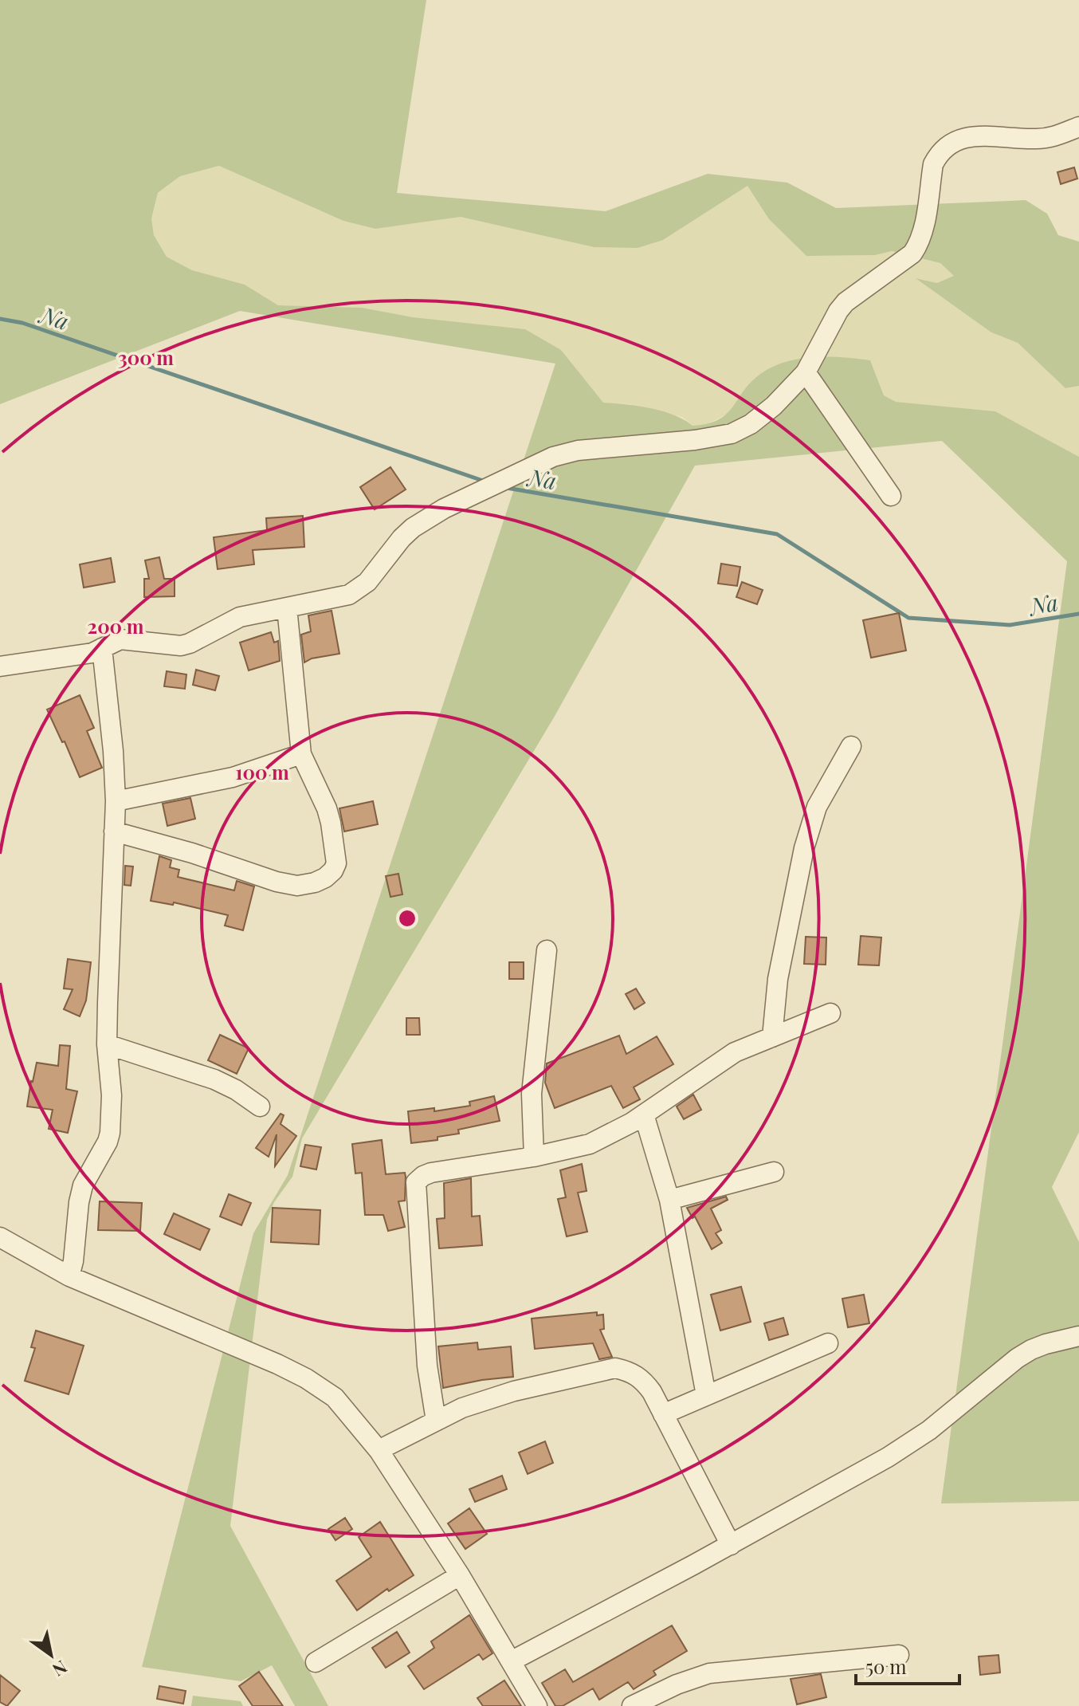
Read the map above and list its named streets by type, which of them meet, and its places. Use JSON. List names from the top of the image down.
{
  "water": ["Na"],
  "scale_bar": "50 m",
  "north": "bottom right",
  "rings": ["300 m", "200 m", "100 m"]
}
